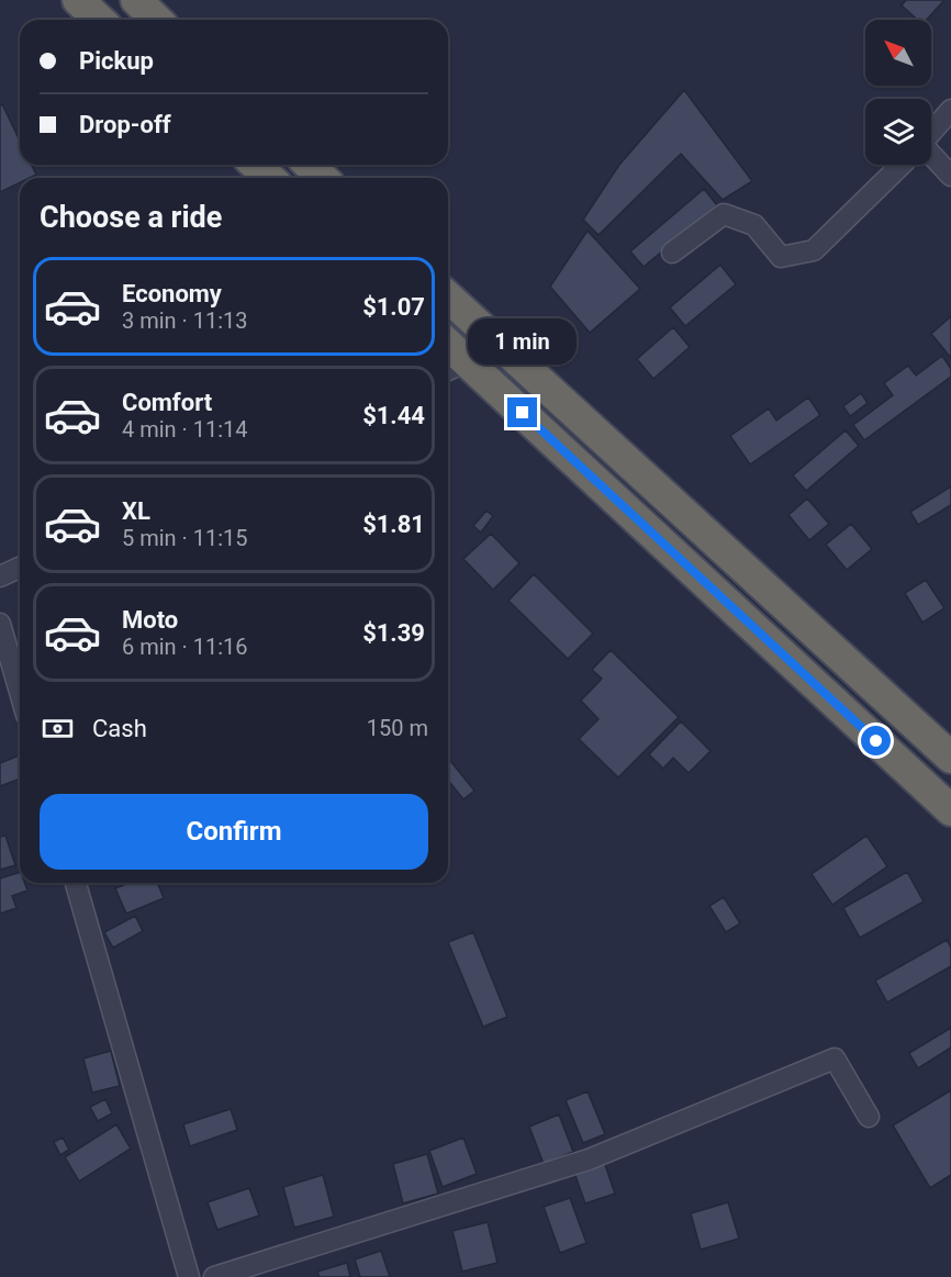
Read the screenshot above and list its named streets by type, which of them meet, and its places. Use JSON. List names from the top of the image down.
{
  "north": "top left",
  "page": {
    "banner": ["Pickup", "Drop-off"],
    "heading": "Choose a ride",
    "list": [
      {
        "name": "Economy",
        "note": "3 min · 11:13",
        "value": "$1.07"
      },
      {
        "name": "Comfort",
        "note": "4 min · 11:14",
        "value": "$1.44"
      },
      {
        "name": "XL",
        "note": "5 min · 11:15",
        "value": "$1.81"
      },
      {
        "name": "Moto",
        "note": "6 min · 11:16",
        "value": "$1.39"
      }
    ],
    "bubble": "1 min",
    "pay": ["Cash", "150 m"],
    "buttons": "Confirm"
  }
}
